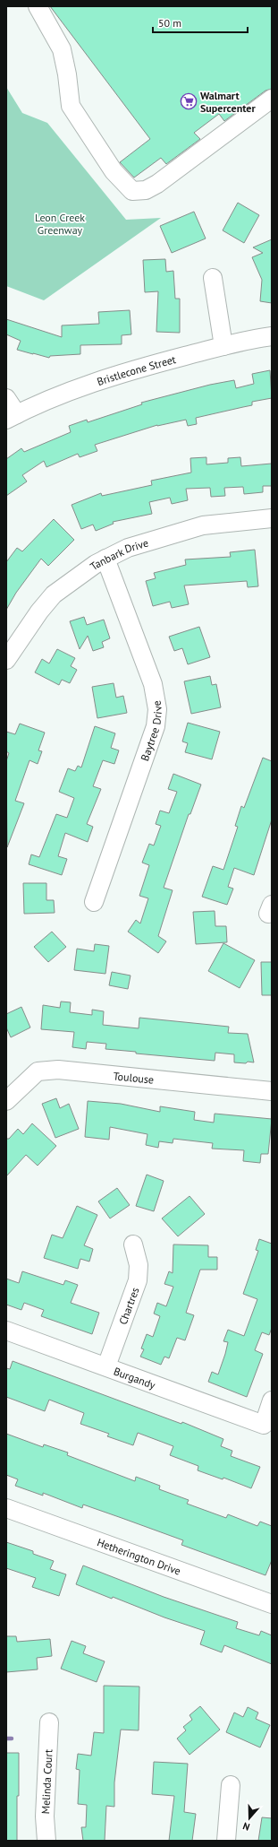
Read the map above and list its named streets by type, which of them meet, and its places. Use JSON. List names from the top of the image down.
{
  "streets": {
    "street": [
      "Bristlecone Street",
      "Tanbark Drive",
      "Baytree Drive",
      "Toulouse",
      "Chartres",
      "Burgandy",
      "Hetherington Drive",
      "Melinda Court"
    ]
  },
  "crossings": [
    ["Tanbark Drive", "Baytree Drive"],
    ["Chartres", "Burgandy"]
  ],
  "parks": ["Leon Creek Greenway"],
  "places": {
    "supermarket": ["Walmart Supercenter"]
  },
  "scale_bar": "50 m",
  "north": "bottom"
}
